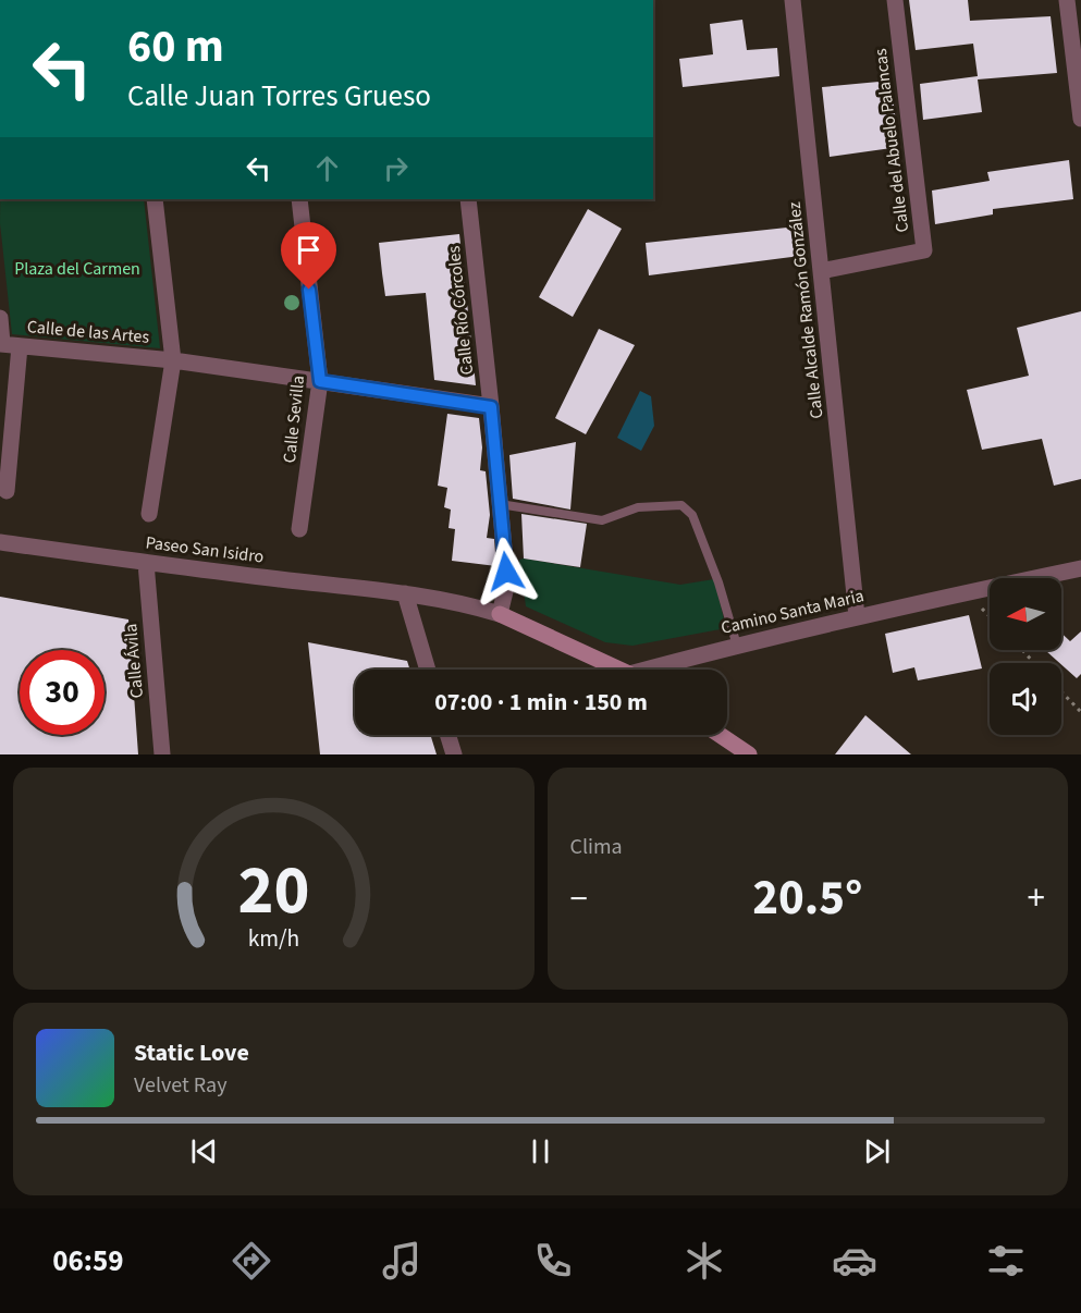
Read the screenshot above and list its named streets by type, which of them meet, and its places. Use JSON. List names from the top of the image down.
{
  "streets": {
    "street": [
      "Calle del Abuelo Palancas",
      "Calle Río Córcoles",
      "Calle Alcalde Ramón González",
      "Calle de las Artes",
      "Calle Sevilla",
      "Paseo San Isidro",
      "Camino Santa Maria",
      "Calle Ávila"
    ]
  },
  "crossings": [
    ["Calle del Abuelo Palancas", "Calle Alcalde Ramón González"],
    ["Calle Río Córcoles", "Calle de las Artes"],
    ["Calle Río Córcoles", "Paseo San Isidro"],
    ["Calle Alcalde Ramón González", "Camino Santa Maria"],
    ["Calle de las Artes", "Calle Sevilla"],
    ["Paseo San Isidro", "Calle Ávila"]
  ],
  "parks": ["Plaza del Carmen"],
  "north": "left",
  "page": {
    "turn": ["60 m", "Calle Juan Torres Grueso"],
    "limit": "30",
    "trip": "07:00 · 1 min · 150 m",
    "tile": "Clima",
    "heat": ["−", "20.5°", "+"],
    "song": ["Static Love", "Velvet Ray"],
    "tabs": "06:59",
    "gauge": ["20", "km/h"]
  }
}
